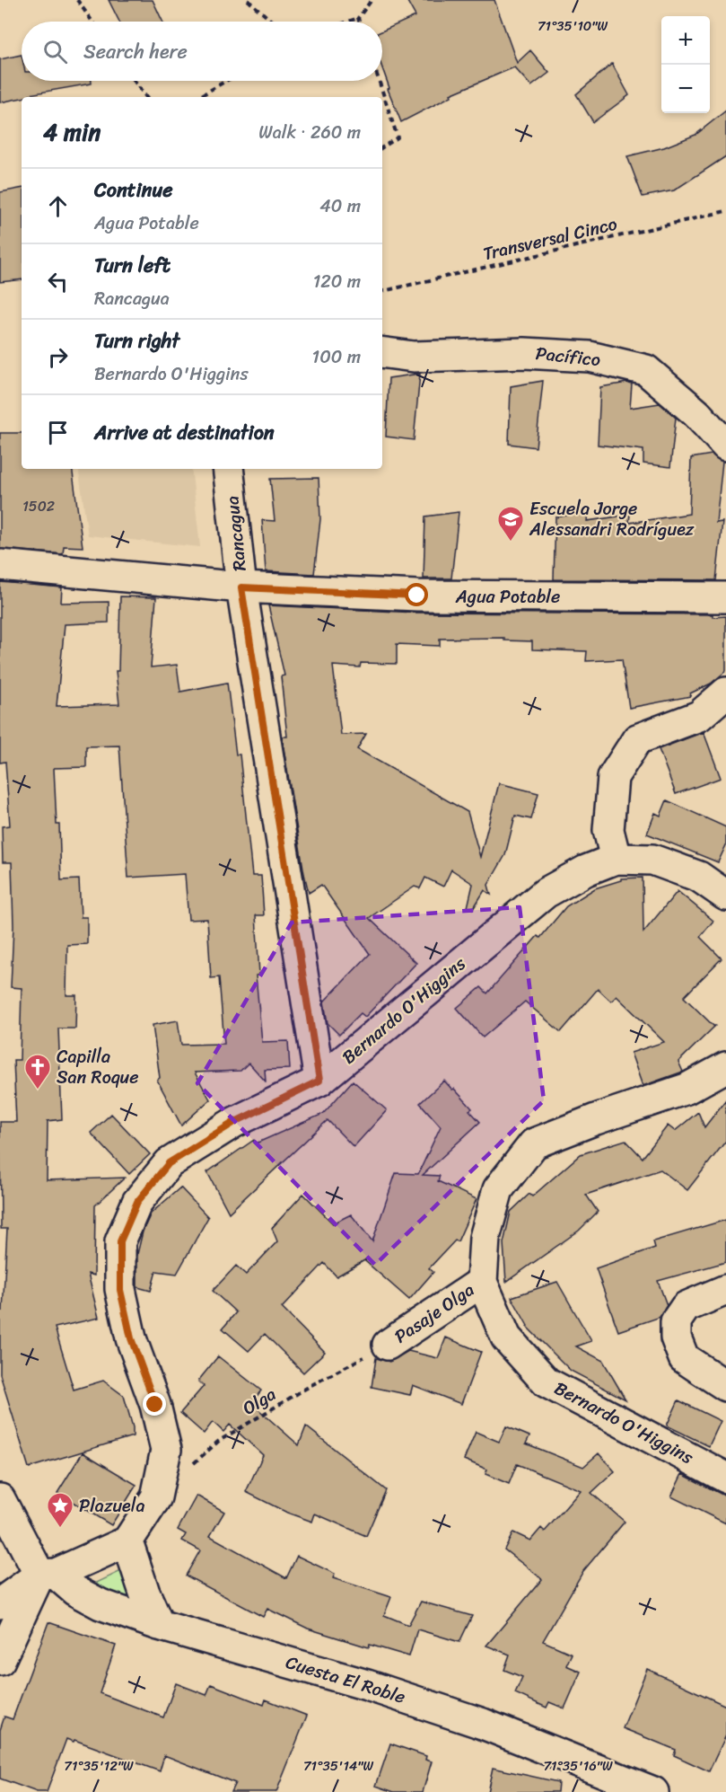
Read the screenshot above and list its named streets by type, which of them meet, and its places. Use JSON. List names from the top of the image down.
{
  "streets": {
    "main road": [
      "Pacífico",
      "Rancagua",
      "Agua Potable",
      "Bernardo O'Higgins",
      "Pasaje Olga",
      "Cuesta El Roble"
    ],
    "path": ["Transversal Cinco", "Olga"]
  },
  "crossings": [
    ["Rancagua", "Agua Potable"],
    ["Rancagua", "Bernardo O'Higgins"],
    ["Bernardo O'Higgins", "Pasaje Olga"],
    ["Bernardo O'Higgins", "Olga"],
    ["Pasaje Olga", "Olga"]
  ],
  "places": {
    "school or university": ["Escuela Jorge Alessandri Rodríguez"],
    "church": ["Capilla San Roque"],
    "place": ["Plazuela"]
  },
  "house_numbers": ["1502"],
  "page": {
    "map_buttons": ["+", "−"],
    "search": "Search here",
    "heading": ["4 min", "Walk · 260 m"],
    "list": [
      ["Continue", "Agua Potable", "40 m"],
      ["Turn left", "Rancagua", "120 m"],
      ["Turn right", "Bernardo O'Higgins", "100 m"],
      "Arrive at destination"
    ]
  },
  "coordinates": [
    "71°35'10\"W",
    "71°35'12\"W",
    "71°35'14\"W",
    "71°35'16\"W"
  ]
}
